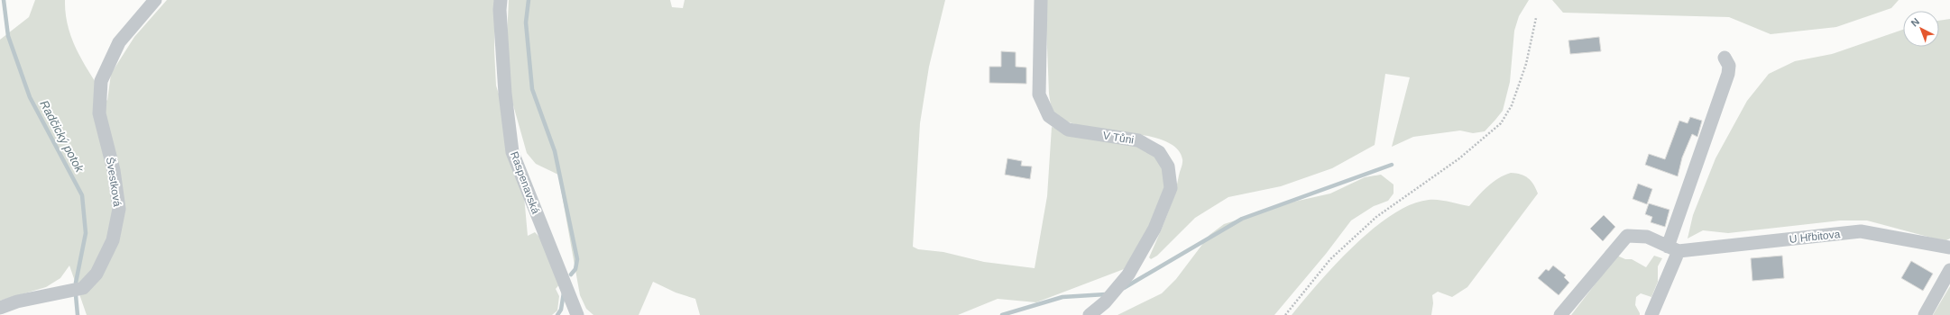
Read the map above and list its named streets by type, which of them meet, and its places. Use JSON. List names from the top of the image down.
{
  "streets": {
    "street": [
      "V Tůni",
      "Švestková",
      "Raspenavská",
      "U Hřbitova"
    ]
  },
  "water": ["Radčický potok"],
  "north": "top left"
}
